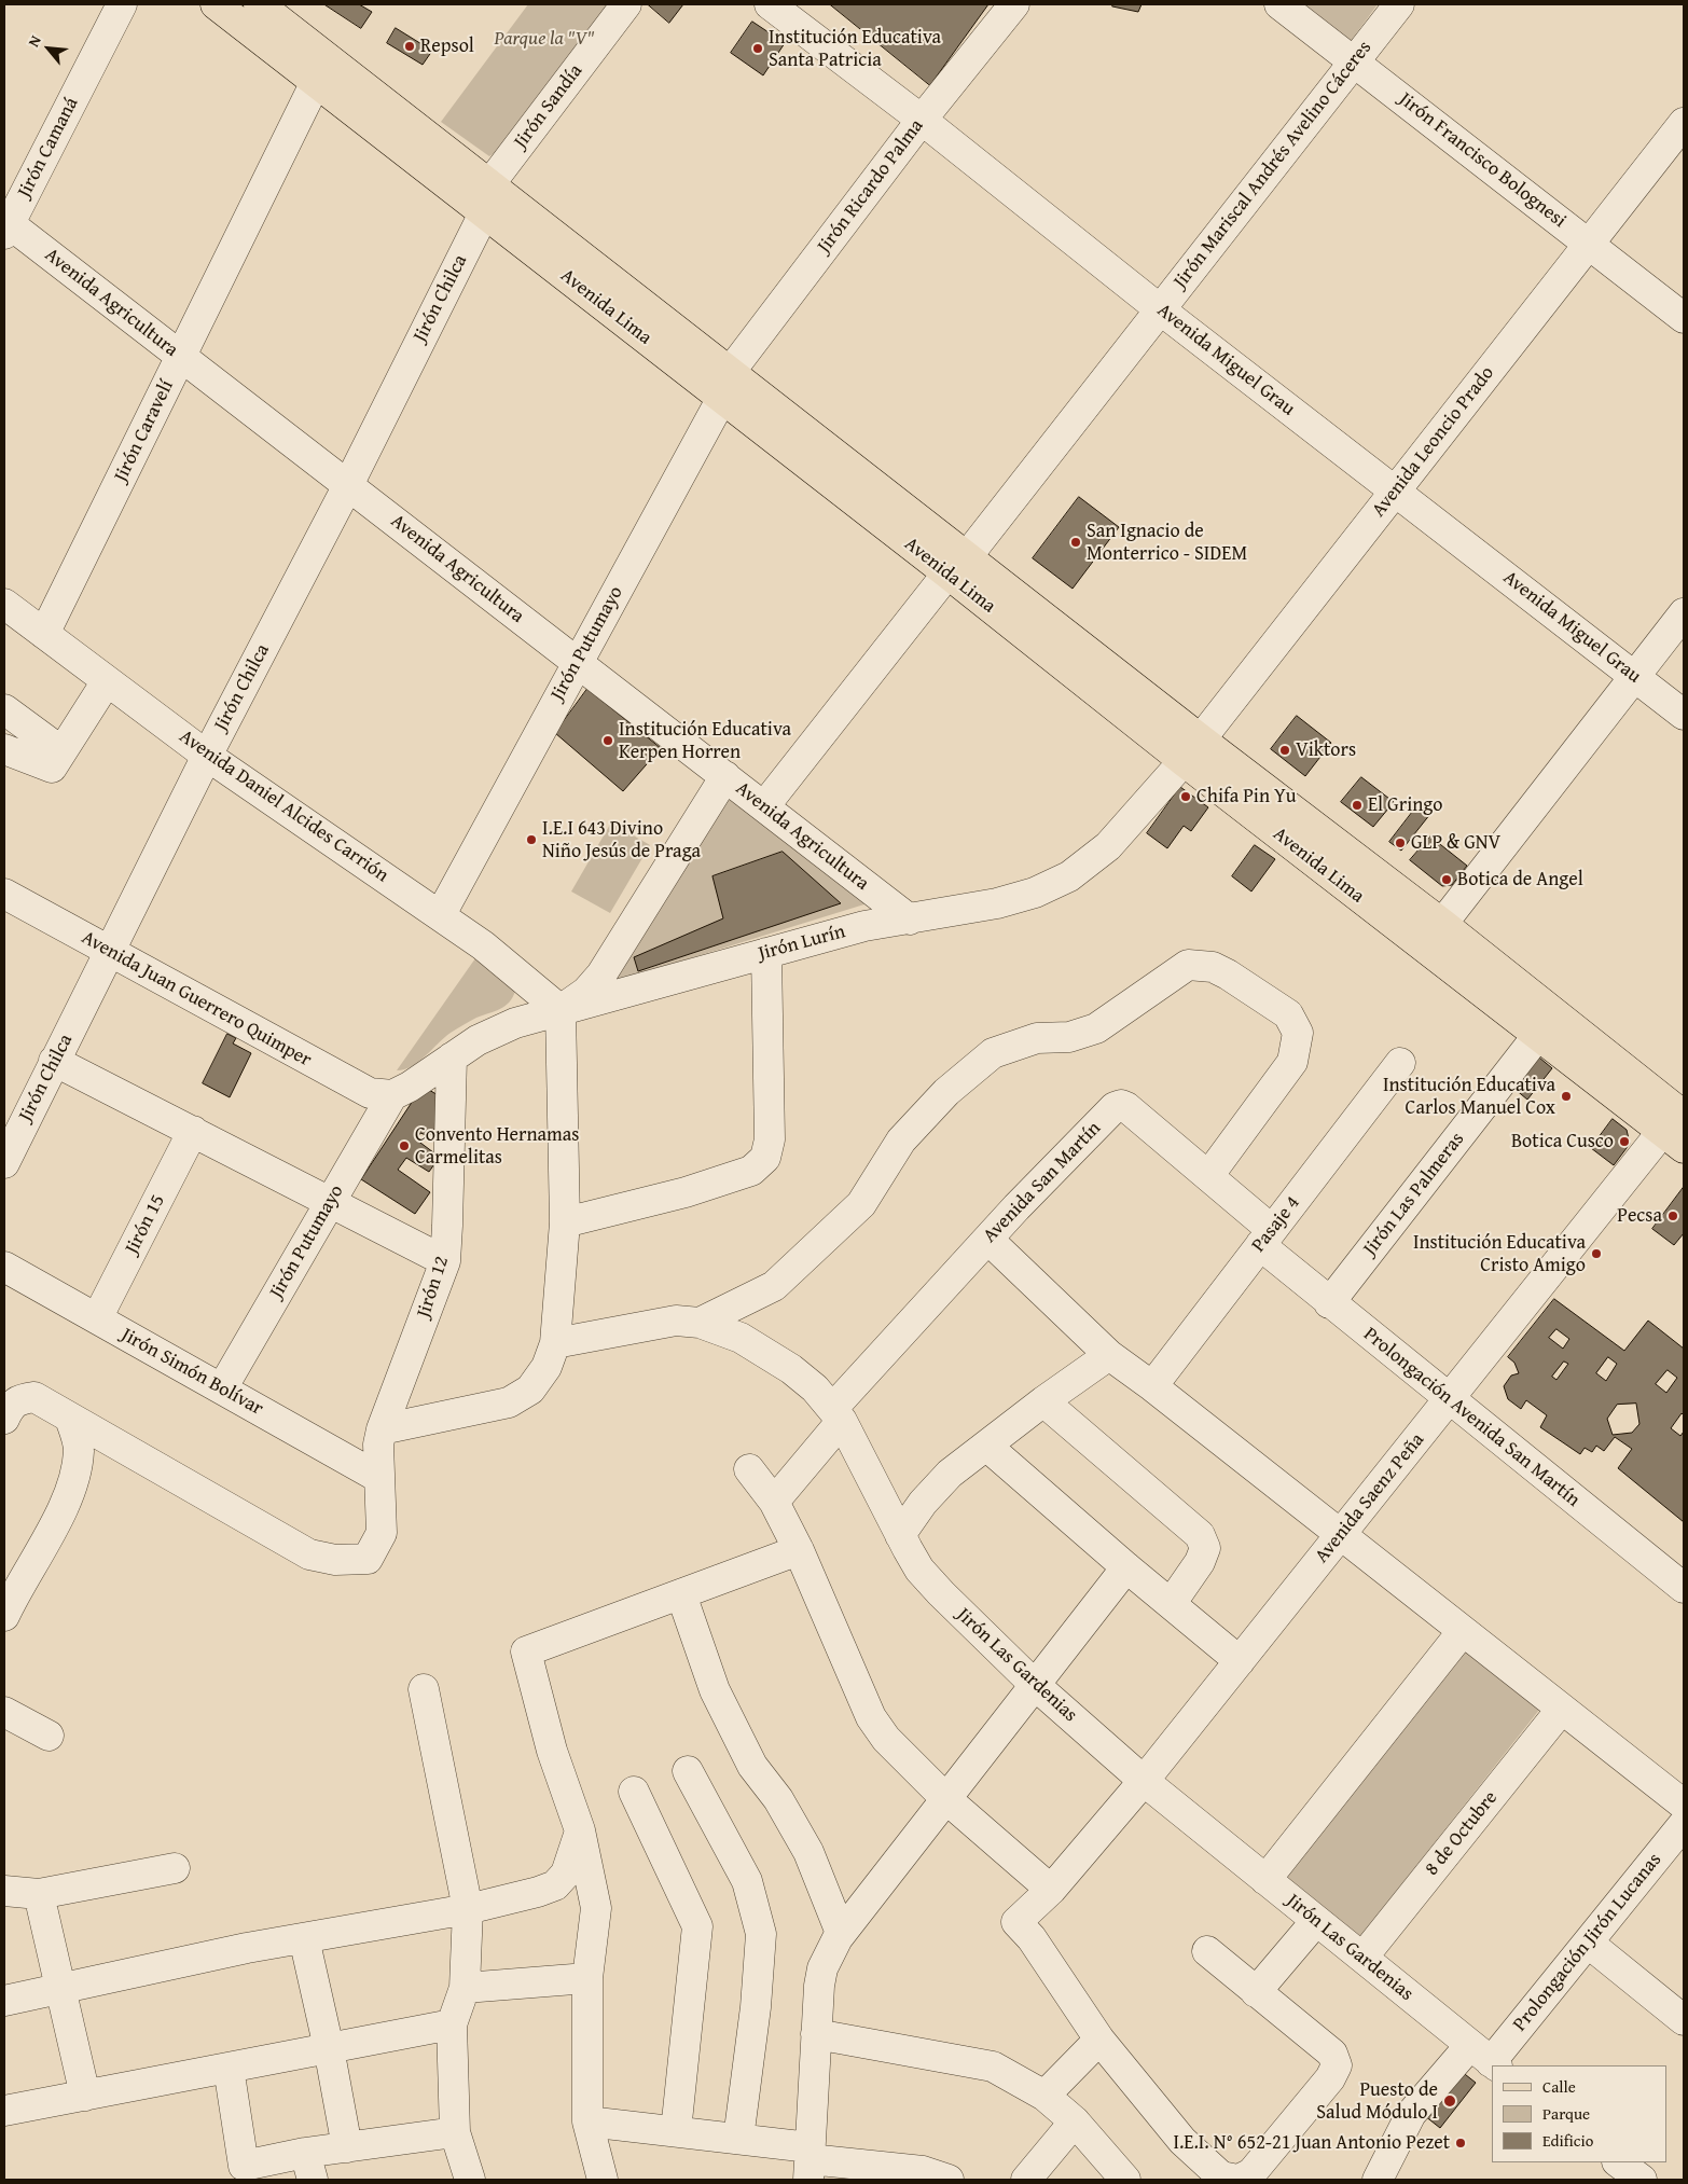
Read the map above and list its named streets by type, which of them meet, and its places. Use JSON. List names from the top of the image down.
{
  "streets": {
    "main road": ["Avenida Lima"],
    "street": [
      "Jirón Sandía",
      "Jirón Camaná",
      "Jirón Francisco Bolognesi",
      "Jirón Mariscal Andrés Avelino Cáceres",
      "Jirón Ricardo Palma",
      "Jirón Chilca",
      "Avenida Agricultura",
      "Avenida Miguel Grau",
      "Jirón Caravelí",
      "Avenida Leoncio Prado",
      "Jirón Putumayo",
      "Avenida Daniel Alcides Carrión",
      "Jirón Lurín",
      "Avenida Juan Guerrero Quimper",
      "Avenida San Martín",
      "Jirón Las Palmeras",
      "Jirón 15",
      "Pasaje 4",
      "Jirón 12",
      "Jirón Simón Bolívar",
      "Prolongación Avenida San Martín",
      "Avenida Saenz Peña",
      "Jirón Las Gardenias",
      "8 de Octubre",
      "Prolongación Jirón Lucanas"
    ]
  },
  "crossings": [
    ["Jirón Sandía", "Avenida Lima"],
    ["Jirón Camaná", "Avenida Agricultura"],
    ["Jirón Francisco Bolognesi", "Jirón Mariscal Andrés Avelino Cáceres"],
    ["Jirón Francisco Bolognesi", "Avenida Leoncio Prado"],
    ["Jirón Mariscal Andrés Avelino Cáceres", "Avenida Agricultura"],
    ["Jirón Mariscal Andrés Avelino Cáceres", "Avenida Lima"],
    ["Jirón Mariscal Andrés Avelino Cáceres", "Avenida Miguel Grau"],
    ["Jirón Ricardo Palma", "Avenida Lima"],
    ["Jirón Ricardo Palma", "Avenida Miguel Grau"],
    ["Jirón Ricardo Palma", "Jirón Putumayo"],
    ["Jirón Chilca", "Avenida Agricultura"],
    ["Jirón Chilca", "Avenida Lima"],
    ["Jirón Chilca", "Avenida Daniel Alcides Carrión"],
    ["Jirón Chilca", "Avenida Juan Guerrero Quimper"],
    ["Avenida Agricultura", "Jirón Caravelí"],
    ["Avenida Agricultura", "Jirón Putumayo"],
    ["Avenida Agricultura", "Jirón Lurín"],
    ["Avenida Lima", "Jirón Caravelí"],
    ["Avenida Lima", "Avenida Leoncio Prado"],
    ["Avenida Lima", "Jirón Putumayo"],
    ["Avenida Lima", "Jirón Lurín"],
    ["Avenida Lima", "Jirón Las Palmeras"],
    ["Avenida Lima", "Avenida Saenz Peña"],
    ["Avenida Miguel Grau", "Avenida Leoncio Prado"],
    ["Jirón Caravelí", "Avenida Daniel Alcides Carrión"],
    ["Avenida Leoncio Prado", "Jirón Lurín"],
    ["Jirón Putumayo", "Avenida Daniel Alcides Carrión"],
    ["Jirón Putumayo", "Jirón Lurín"],
    ["Jirón Putumayo", "Avenida Juan Guerrero Quimper"],
    ["Jirón Putumayo", "Jirón Simón Bolívar"],
    ["Avenida Daniel Alcides Carrión", "Jirón Lurín"],
    ["Jirón Lurín", "Avenida Juan Guerrero Quimper"],
    ["Jirón Lurín", "Jirón 12"],
    ["Avenida San Martín", "Pasaje 4"],
    ["Avenida San Martín", "Prolongación Avenida San Martín"],
    ["Avenida San Martín", "Jirón Las Gardenias"],
    ["Jirón Las Palmeras", "Prolongación Avenida San Martín"],
    ["Jirón 15", "Jirón Simón Bolívar"],
    ["Pasaje 4", "Prolongación Avenida San Martín"],
    ["Jirón 12", "Jirón Simón Bolívar"],
    ["Prolongación Avenida San Martín", "Avenida Saenz Peña"],
    ["Avenida Saenz Peña", "Jirón Las Gardenias"],
    ["Jirón Las Gardenias", "8 de Octubre"],
    ["Jirón Las Gardenias", "Prolongación Jirón Lucanas"]
  ],
  "parks": ["Parque la \"V\""],
  "places": [
    "Repsol",
    "Institución Educativa Santa Patricia",
    "San Ignacio de Monterrico - SIDEM",
    "Institución Educativa Kerpen Horren",
    "Viktors",
    "Chifa Pin Yu",
    "El Gringo",
    "I.E.I 643 Divino Niño Jesús de Praga",
    "GLP & GNV",
    "Botica de Angel",
    "Institución Educativa Carlos Manuel Cox",
    "Botica Cusco",
    "Convento Hernamas Carmelitas",
    "Pecsa",
    "Institución Educativa Cristo Amigo",
    "Puesto de Salud Módulo I",
    "I.E.I. N° 652-21 Juan Antonio Pezet"
  ],
  "legend": ["Calle", "Parque", "Edificio"],
  "north": "top left"
}
